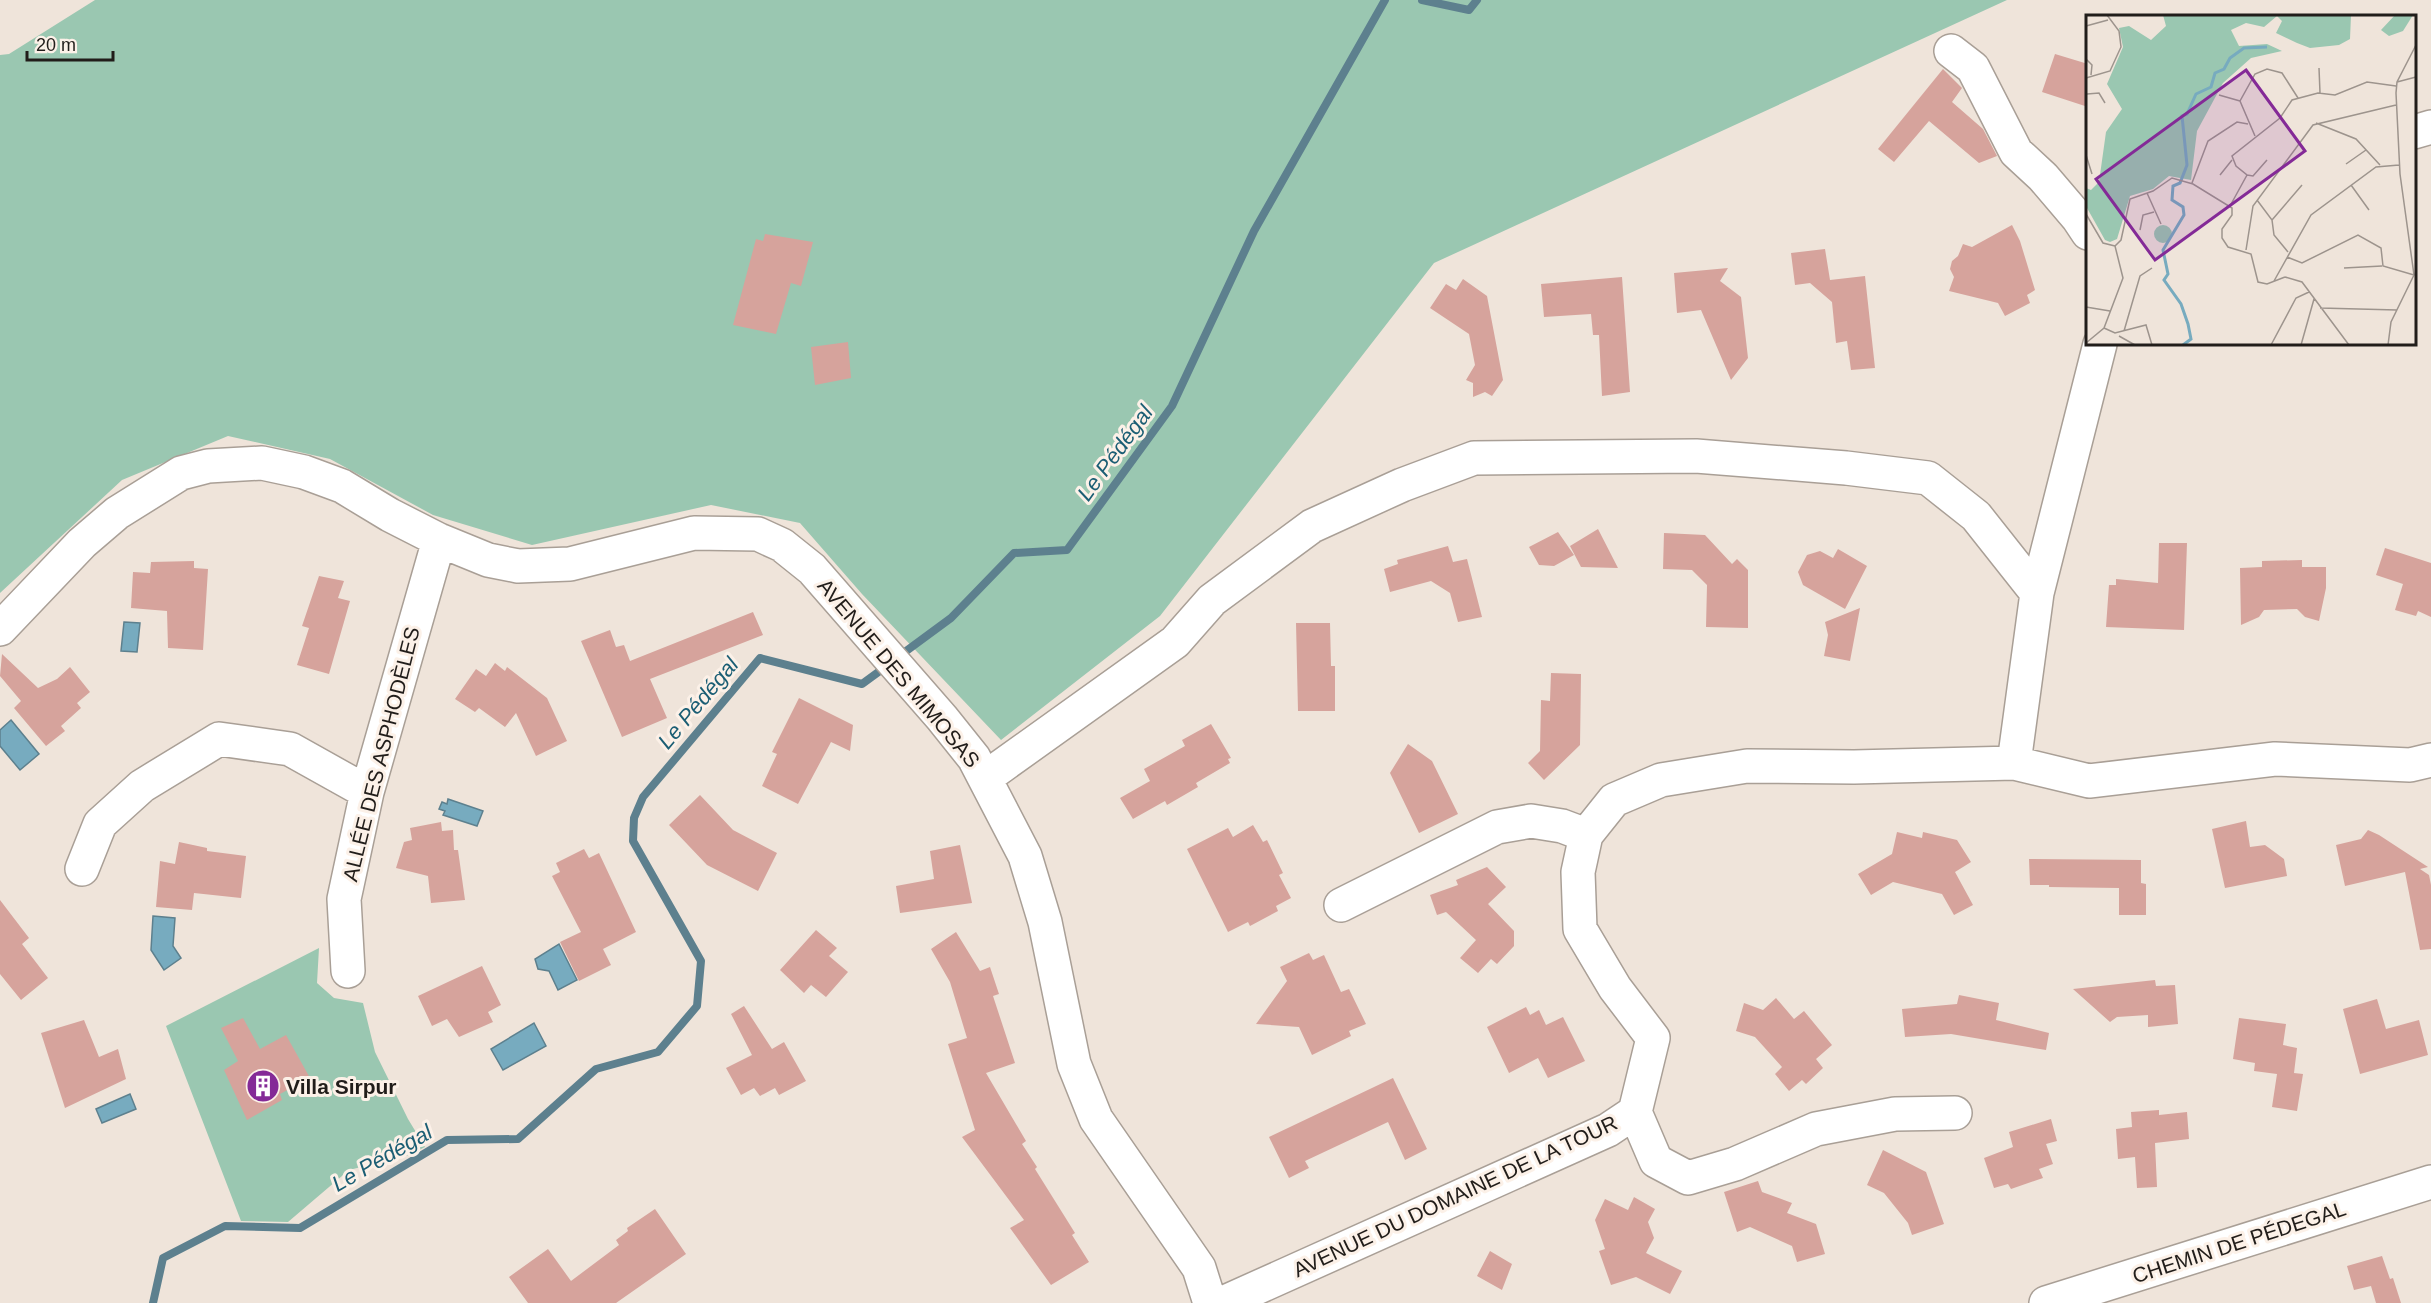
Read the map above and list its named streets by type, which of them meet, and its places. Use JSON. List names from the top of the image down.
{
  "streets": {
    "street": [
      "AVENUE DES MIMOSAS",
      "ALLÉE DES ASPHODÈLES",
      "AVENUE DU DOMAINE DE LA TOUR",
      "CHEMIN DE PÉDEGAL"
    ]
  },
  "crossings": [
    ["AVENUE DES MIMOSAS", "ALLÉE DES ASPHODÈLES"]
  ],
  "water": ["Le Pédégal"],
  "places": {
    "building": ["Villa Sirpur"]
  },
  "scale_bar": "20 m"
}
